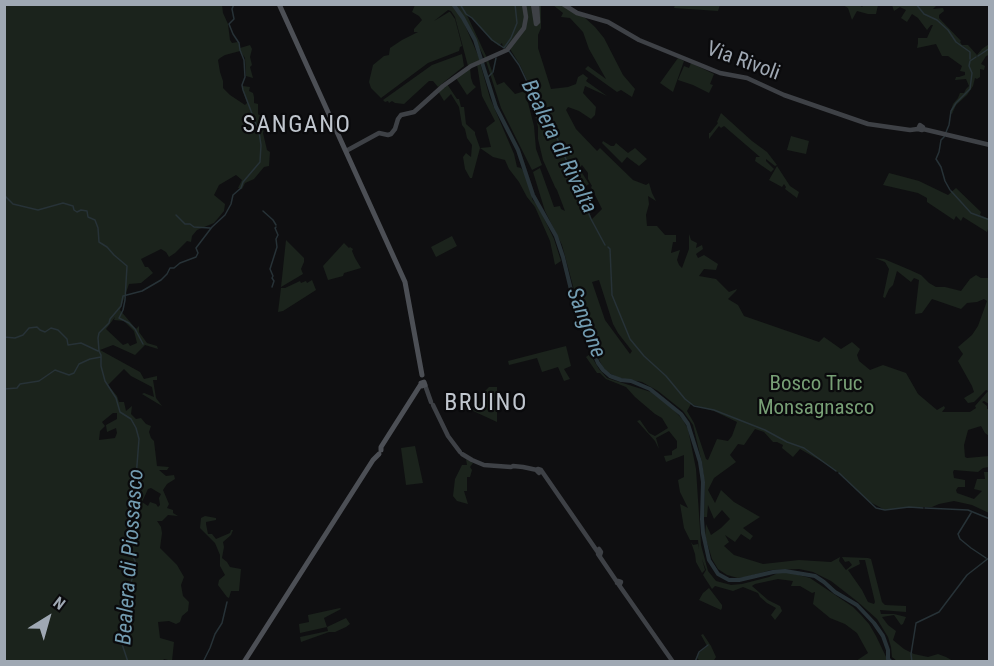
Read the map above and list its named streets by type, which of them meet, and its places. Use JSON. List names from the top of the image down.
{
  "streets": {
    "street": ["Via Rivoli"]
  },
  "districts": ["SANGANO", "BRUINO"],
  "water": ["Bealera di Rivalta", "Sangone", "Bealera di Piossasco"],
  "parks": ["Bosco Truc Monsagnasco"],
  "north": "top right"
}
